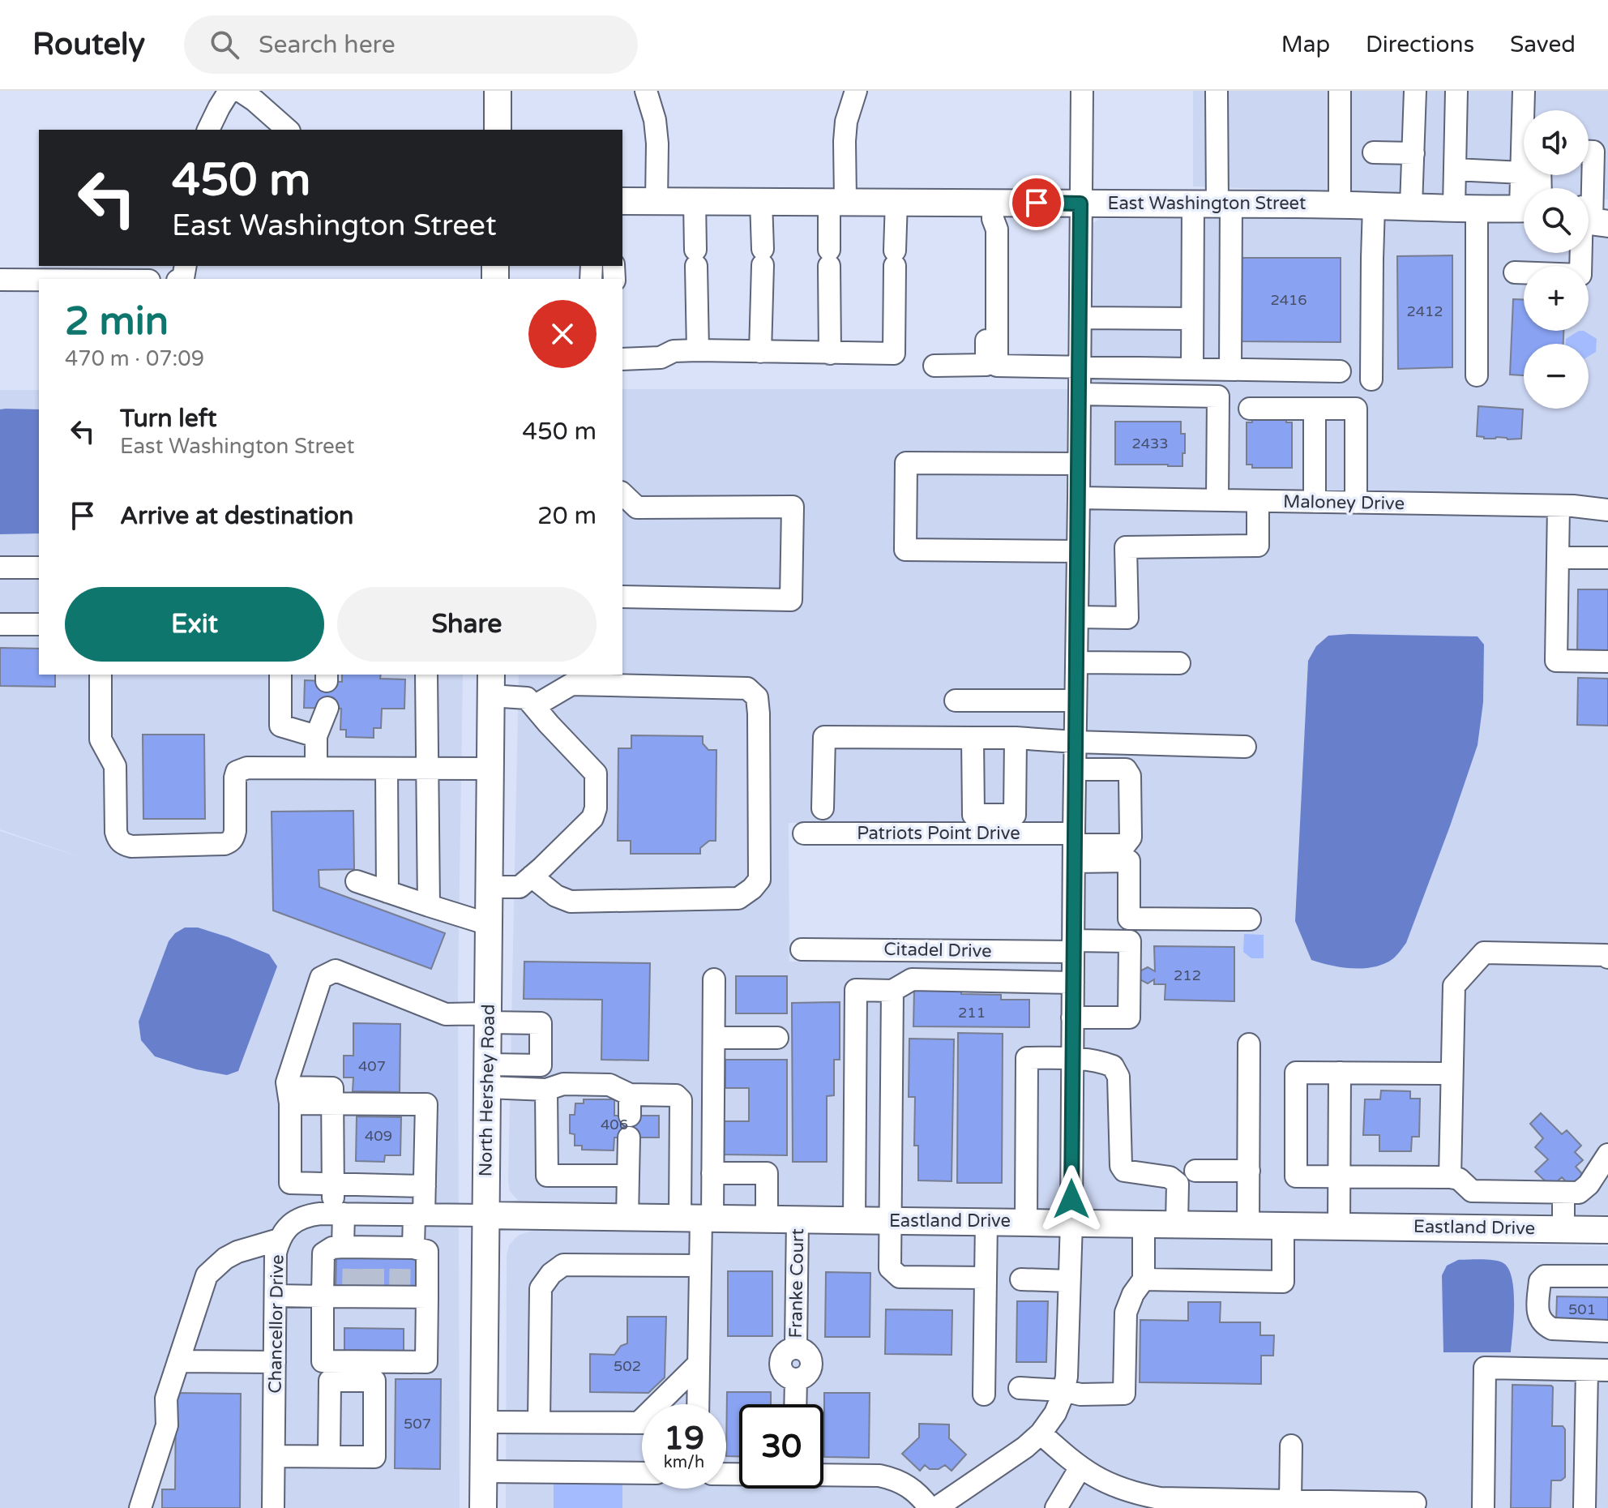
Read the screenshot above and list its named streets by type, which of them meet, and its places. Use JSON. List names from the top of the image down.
{
  "streets": {
    "main road": ["East Washington Street", "North Hershey Road", "Eastland Drive"],
    "street": [
      "Maloney Drive",
      "Patriots Point Drive",
      "Citadel Drive",
      "Franke Court",
      "Chancellor Drive"
    ]
  },
  "crossings": [
    ["North Hershey Road", "Eastland Drive"],
    ["North Hershey Road", "Chancellor Drive"],
    ["Eastland Drive", "Franke Court"],
    ["Eastland Drive", "Chancellor Drive"]
  ],
  "house_numbers": [
    "2416",
    "2412",
    "2433",
    "212",
    "211",
    "407",
    "406",
    "409",
    "501",
    "502",
    "507"
  ],
  "page": {
    "header": "Routely",
    "search": "Search here",
    "nav": ["Map", "Directions", "Saved"],
    "map_buttons": ["+", "−"],
    "turn": ["450 m", "East Washington Street"],
    "heading": ["2 min", "470 m · 07:09"],
    "list": [
      {
        "name": "Turn left",
        "note": "East Washington Street",
        "value": "450 m"
      },
      {
        "name": "Arrive at destination",
        "value": "20 m"
      }
    ],
    "buttons": ["Exit", "Share"],
    "speed": "19 km/h",
    "limit": "30"
  }
}
